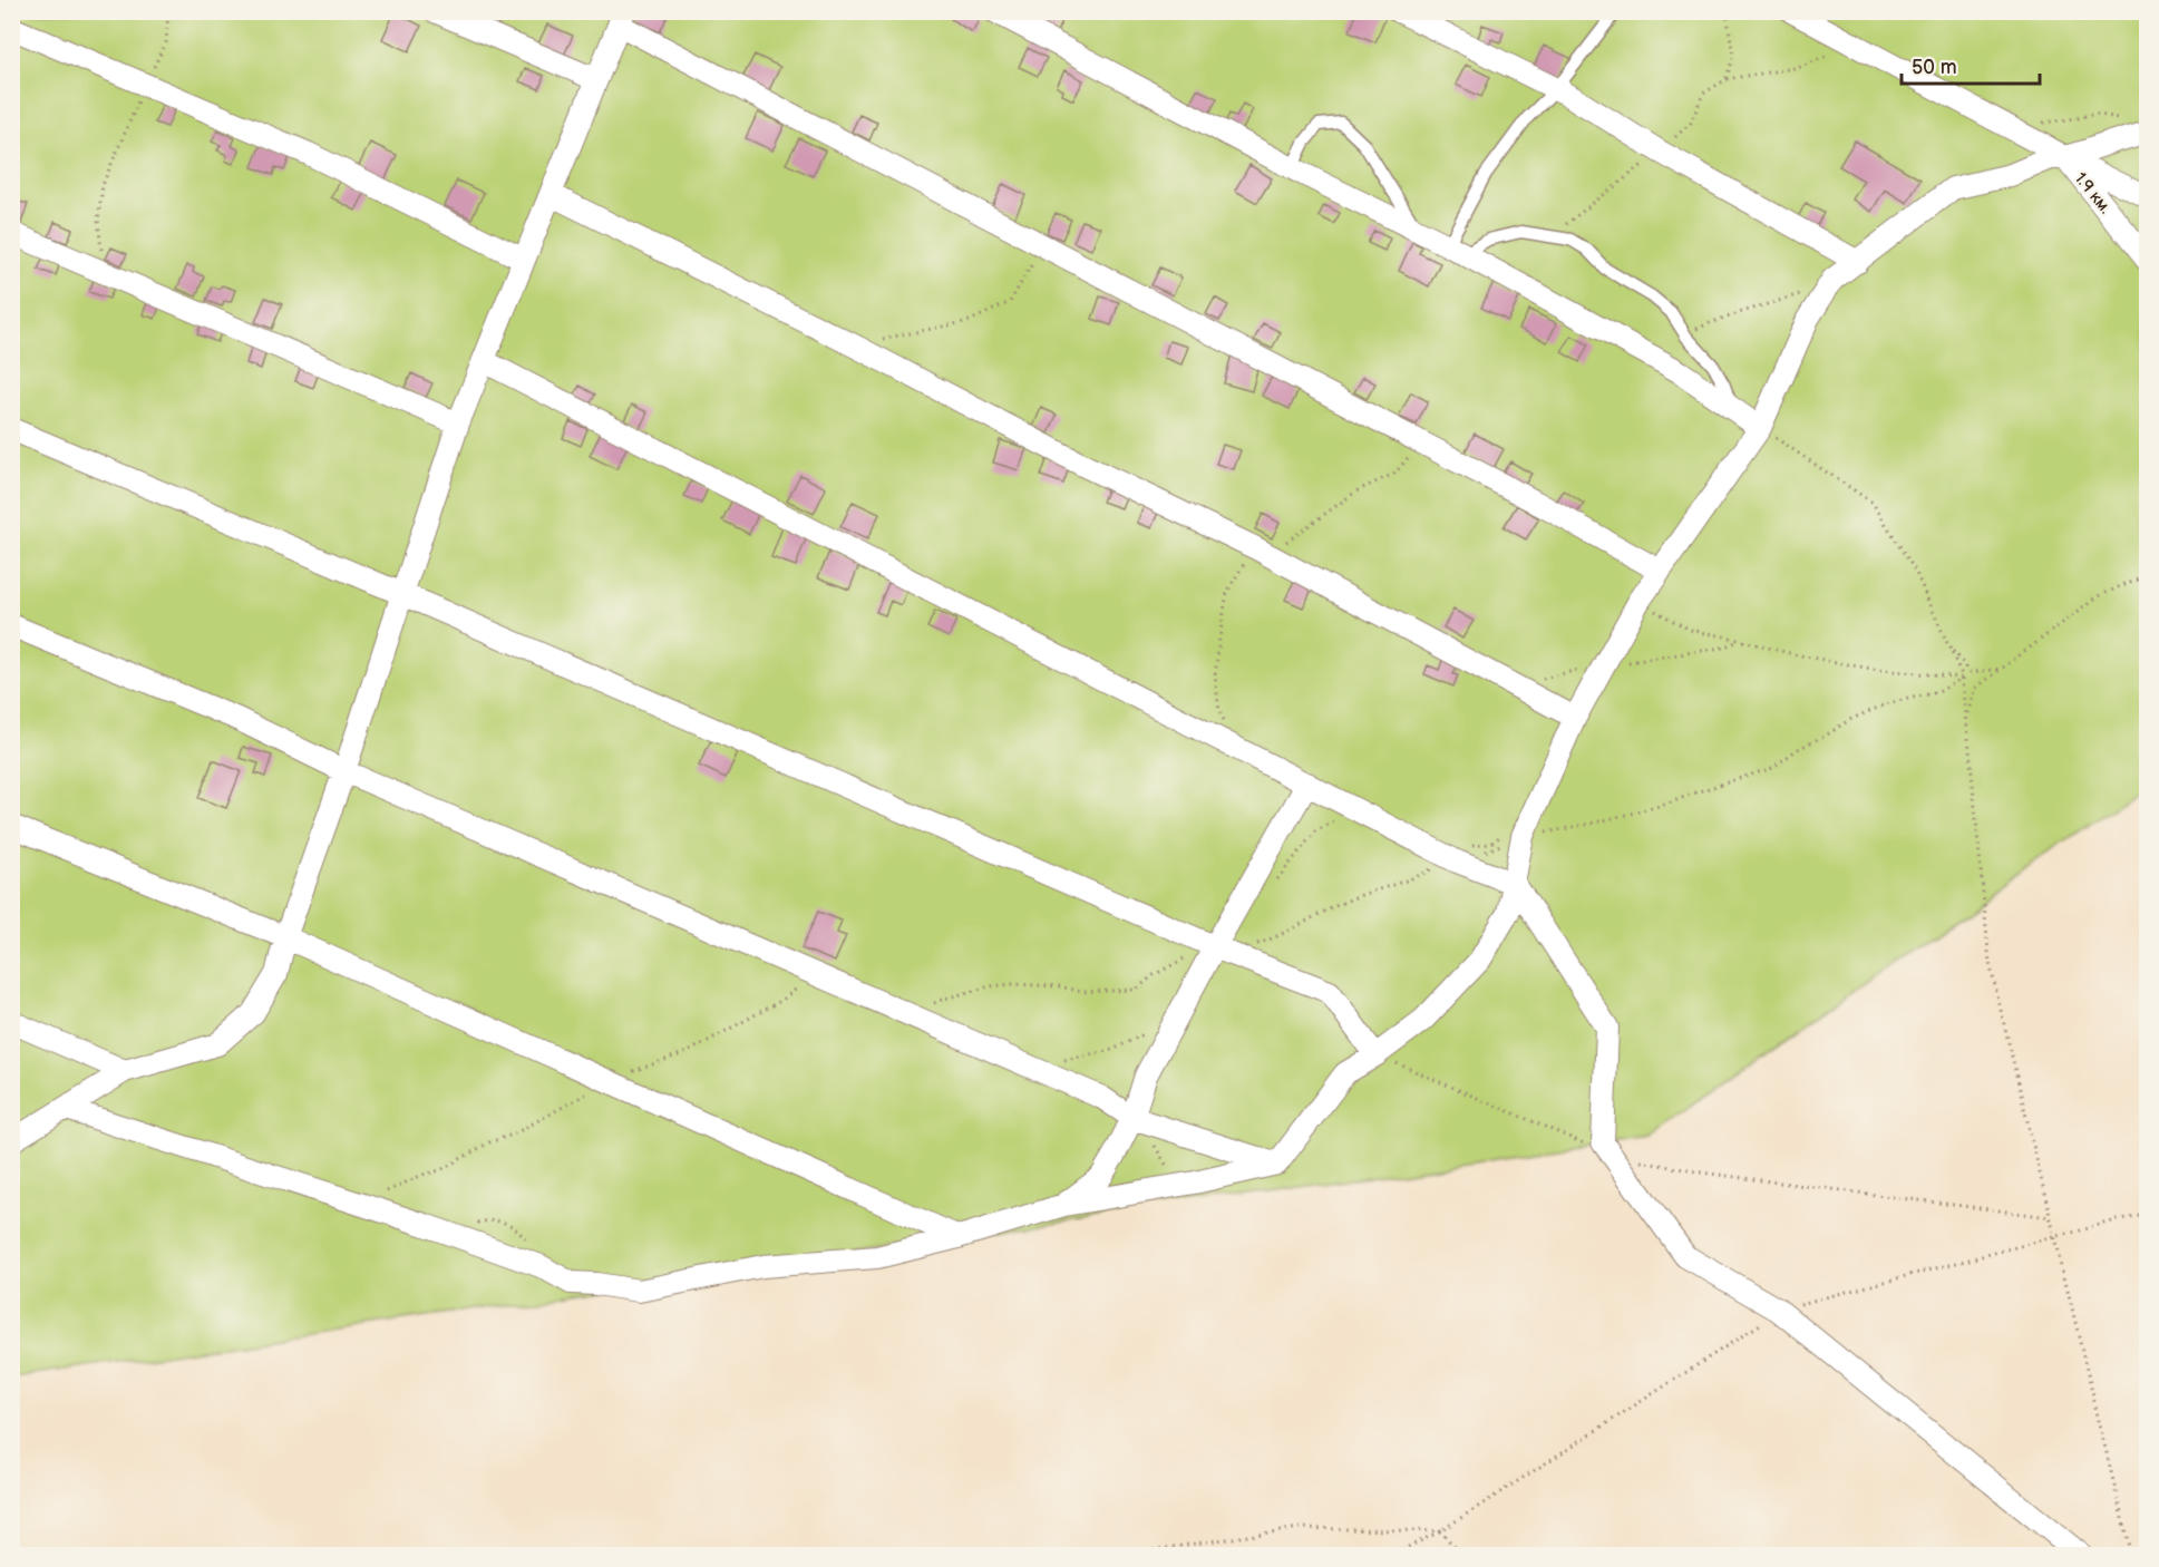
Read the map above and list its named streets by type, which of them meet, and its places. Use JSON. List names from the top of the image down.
{
  "streets": {
    "street": ["1.9 км."]
  },
  "scale_bar": "50 m"
}
